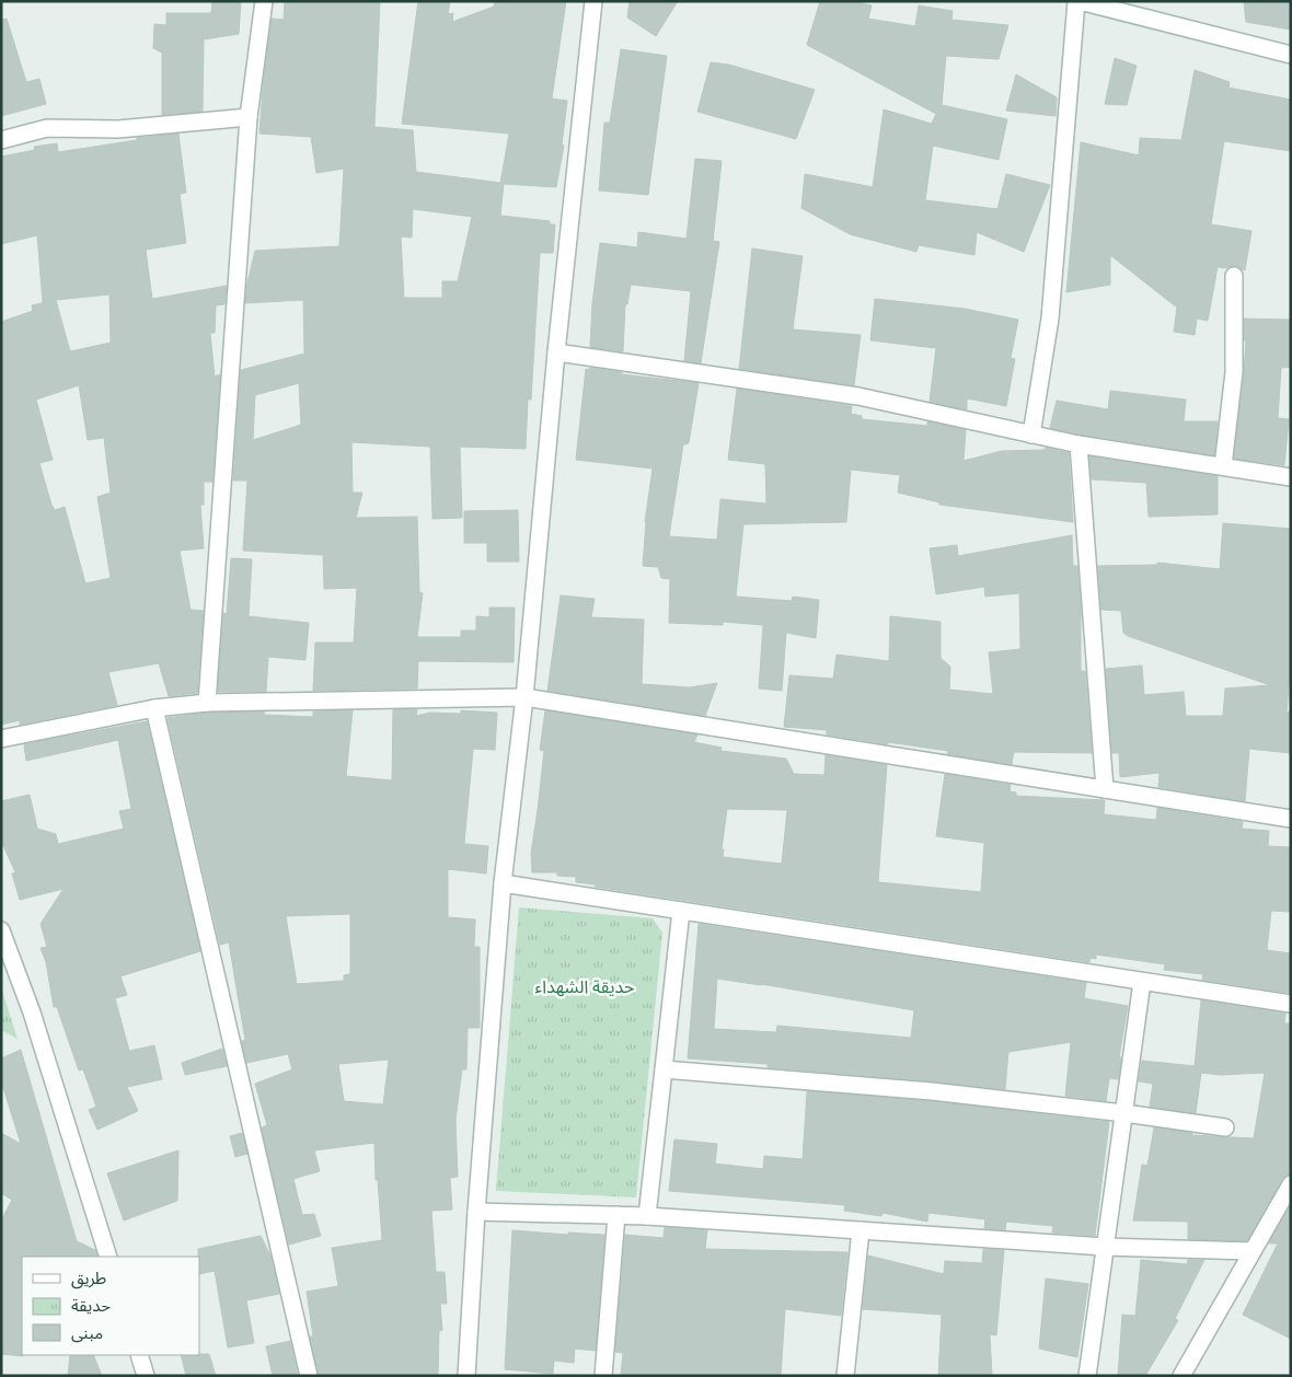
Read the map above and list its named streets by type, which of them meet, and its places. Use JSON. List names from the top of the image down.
{
  "parks": ["حديقة الشهداء"],
  "legend": ["طريق", "حديقة", "مبنى"]
}
